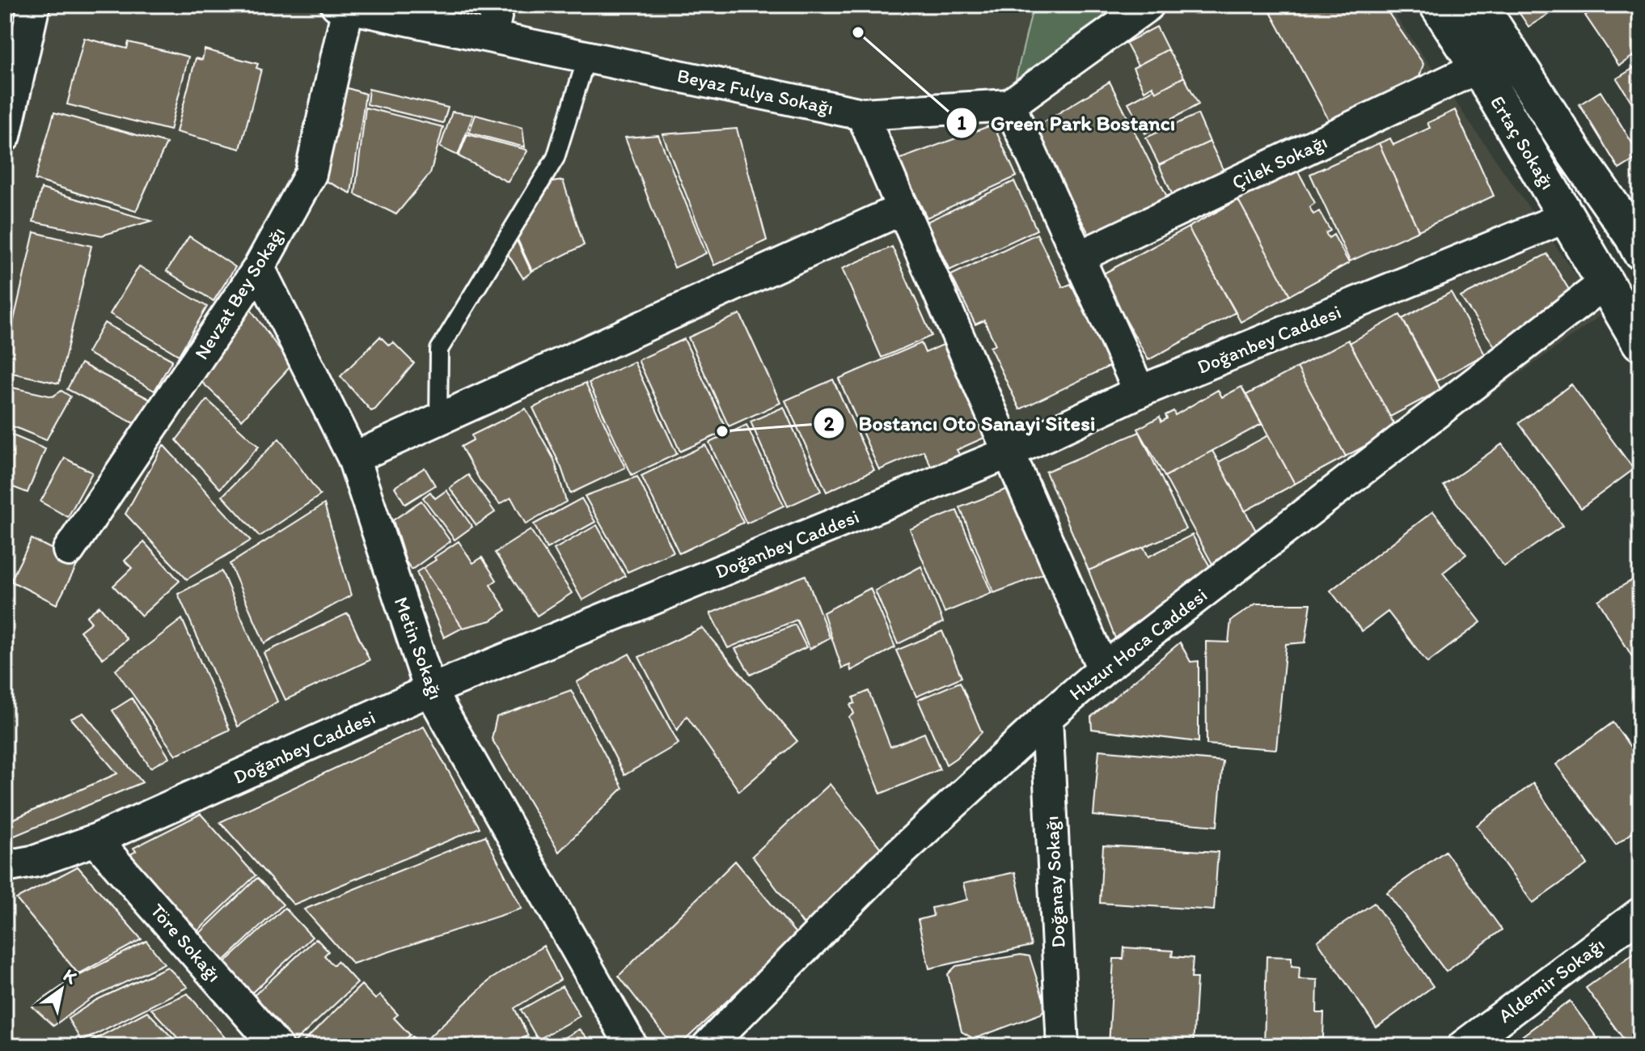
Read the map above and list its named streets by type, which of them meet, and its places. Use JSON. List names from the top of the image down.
{
  "streets": {
    "street": [
      "Beyaz Fulya Sokağı",
      "Ertaç Sokağı",
      "Çilek Sokağı",
      "Nevzat Bey Sokağı",
      "Doğanbey Caddesi",
      "Huzur Hoca Caddesi",
      "Metin Sokağı",
      "Doğanay Sokağı",
      "Töre Sokağı",
      "Aldemir Sokağı"
    ]
  },
  "crossings": [
    ["Beyaz Fulya Sokağı", "Nevzat Bey Sokağı"],
    ["Ertaç Sokağı", "Çilek Sokağı"],
    ["Ertaç Sokağı", "Doğanbey Caddesi"],
    ["Ertaç Sokağı", "Huzur Hoca Caddesi"],
    ["Nevzat Bey Sokağı", "Metin Sokağı"],
    ["Doğanbey Caddesi", "Metin Sokağı"],
    ["Doğanbey Caddesi", "Töre Sokağı"],
    ["Huzur Hoca Caddesi", "Doğanay Sokağı"]
  ],
  "places": ["Green Park Bostancı", "Bostancı Oto Sanayi Sitesi"],
  "north": "top right"
}
